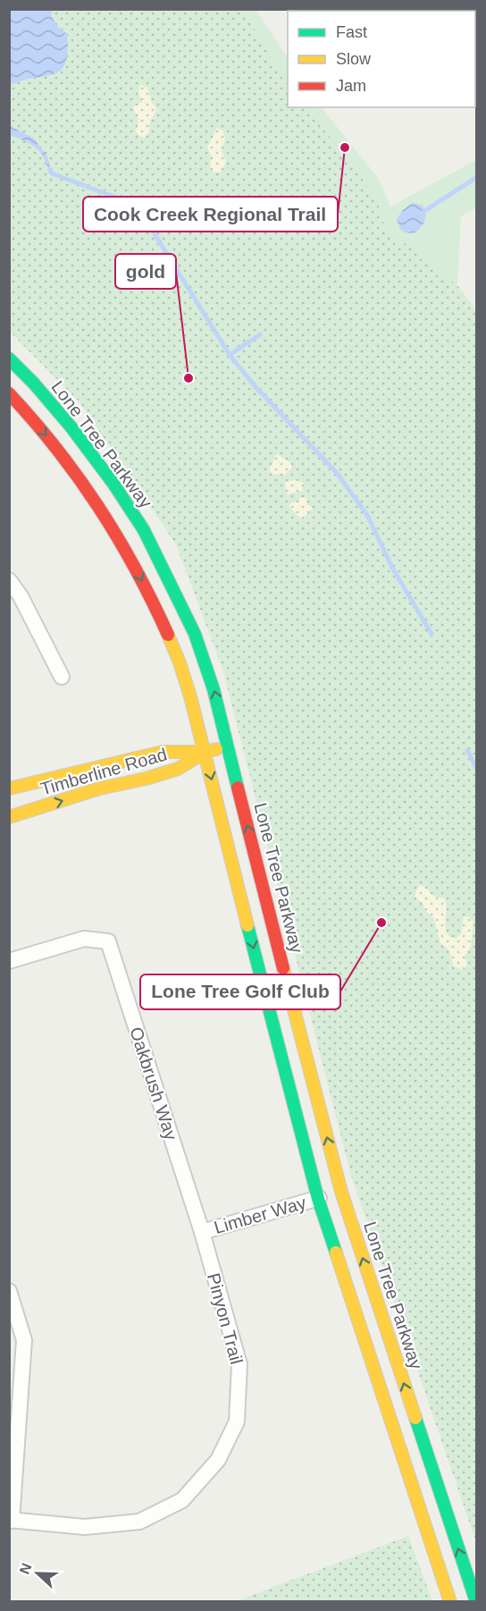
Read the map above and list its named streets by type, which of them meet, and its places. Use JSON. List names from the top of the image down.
{
  "streets": {
    "street": [
      "Lone Tree Parkway",
      "Timberline Road",
      "Oakbrush Way",
      "Limber Way",
      "Pinyon Trail"
    ]
  },
  "crossings": [
    ["Lone Tree Parkway", "Timberline Road"],
    ["Oakbrush Way", "Limber Way"],
    ["Oakbrush Way", "Pinyon Trail"],
    ["Limber Way", "Pinyon Trail"]
  ],
  "places": ["Cook Creek Regional Trail", "gold", "Lone Tree Golf Club"],
  "legend": ["Fast", "Slow", "Jam"],
  "north": "left"
}
